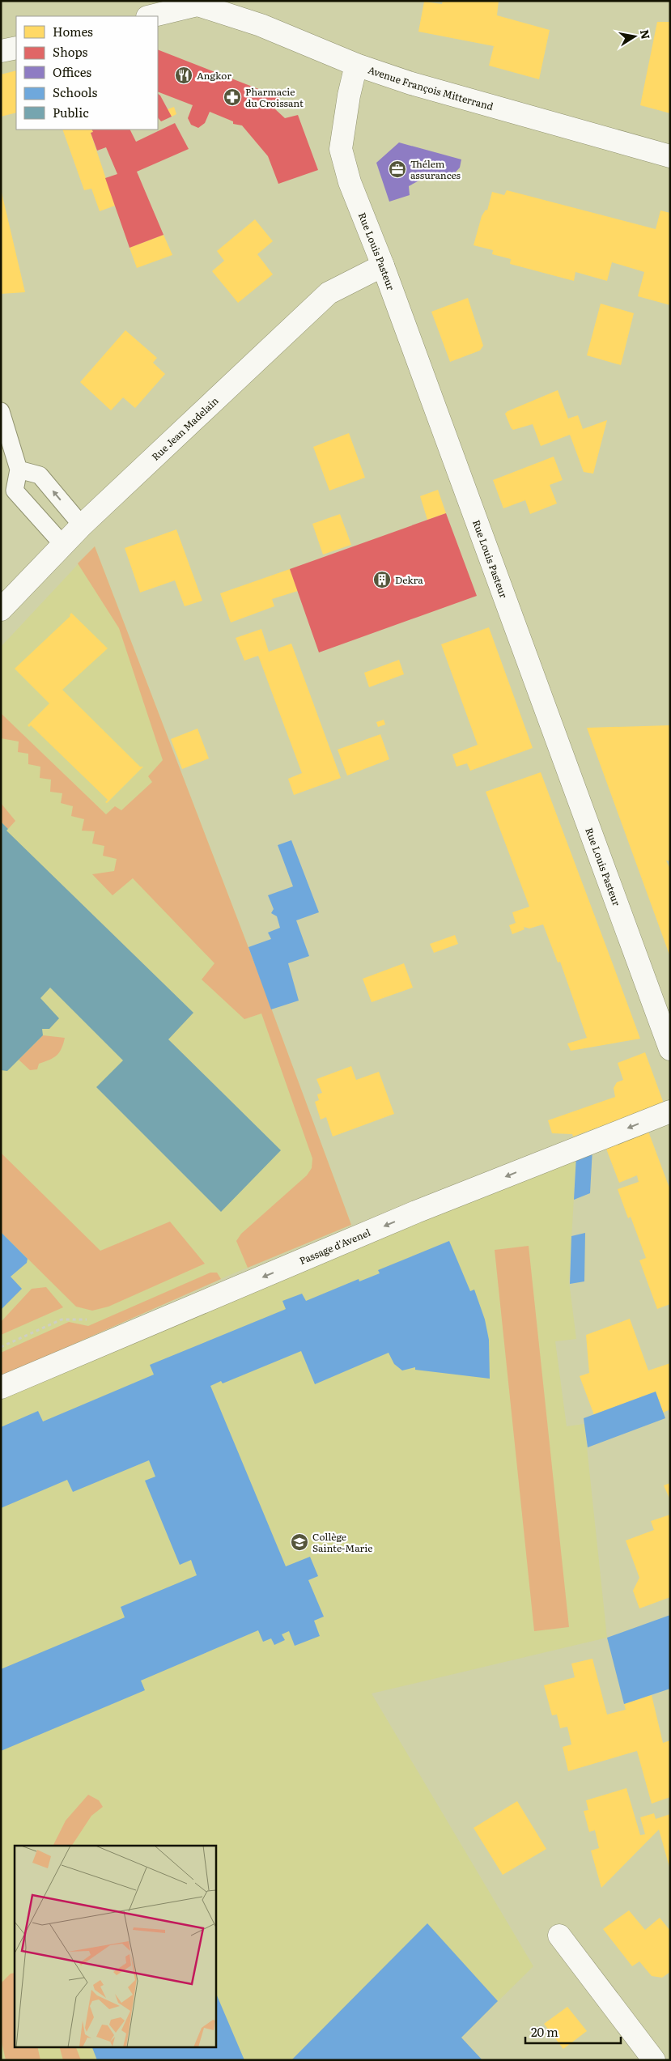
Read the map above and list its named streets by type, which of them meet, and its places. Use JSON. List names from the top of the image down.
{
  "streets": {
    "street": [
      "Avenue François Mitterrand",
      "Rue Louis Pasteur",
      "Rue Jean Madelain",
      "Passage d'Avenel"
    ]
  },
  "crossings": [
    ["Avenue François Mitterrand", "Rue Louis Pasteur"],
    ["Rue Louis Pasteur", "Rue Jean Madelain"]
  ],
  "one_way": ["Passage d'Avenel"],
  "places": {
    "restaurant": ["Angkor"],
    "pharmacy": ["Pharmacie du Croissant"],
    "office": ["Thélem assurances"],
    "building": ["Dekra"],
    "school or university": ["Collège Sainte-Marie"]
  },
  "legend": [
    "Homes",
    "Shops",
    "Offices",
    "Schools",
    "Public"
  ],
  "scale_bar": "20 m",
  "north": "right"
}
